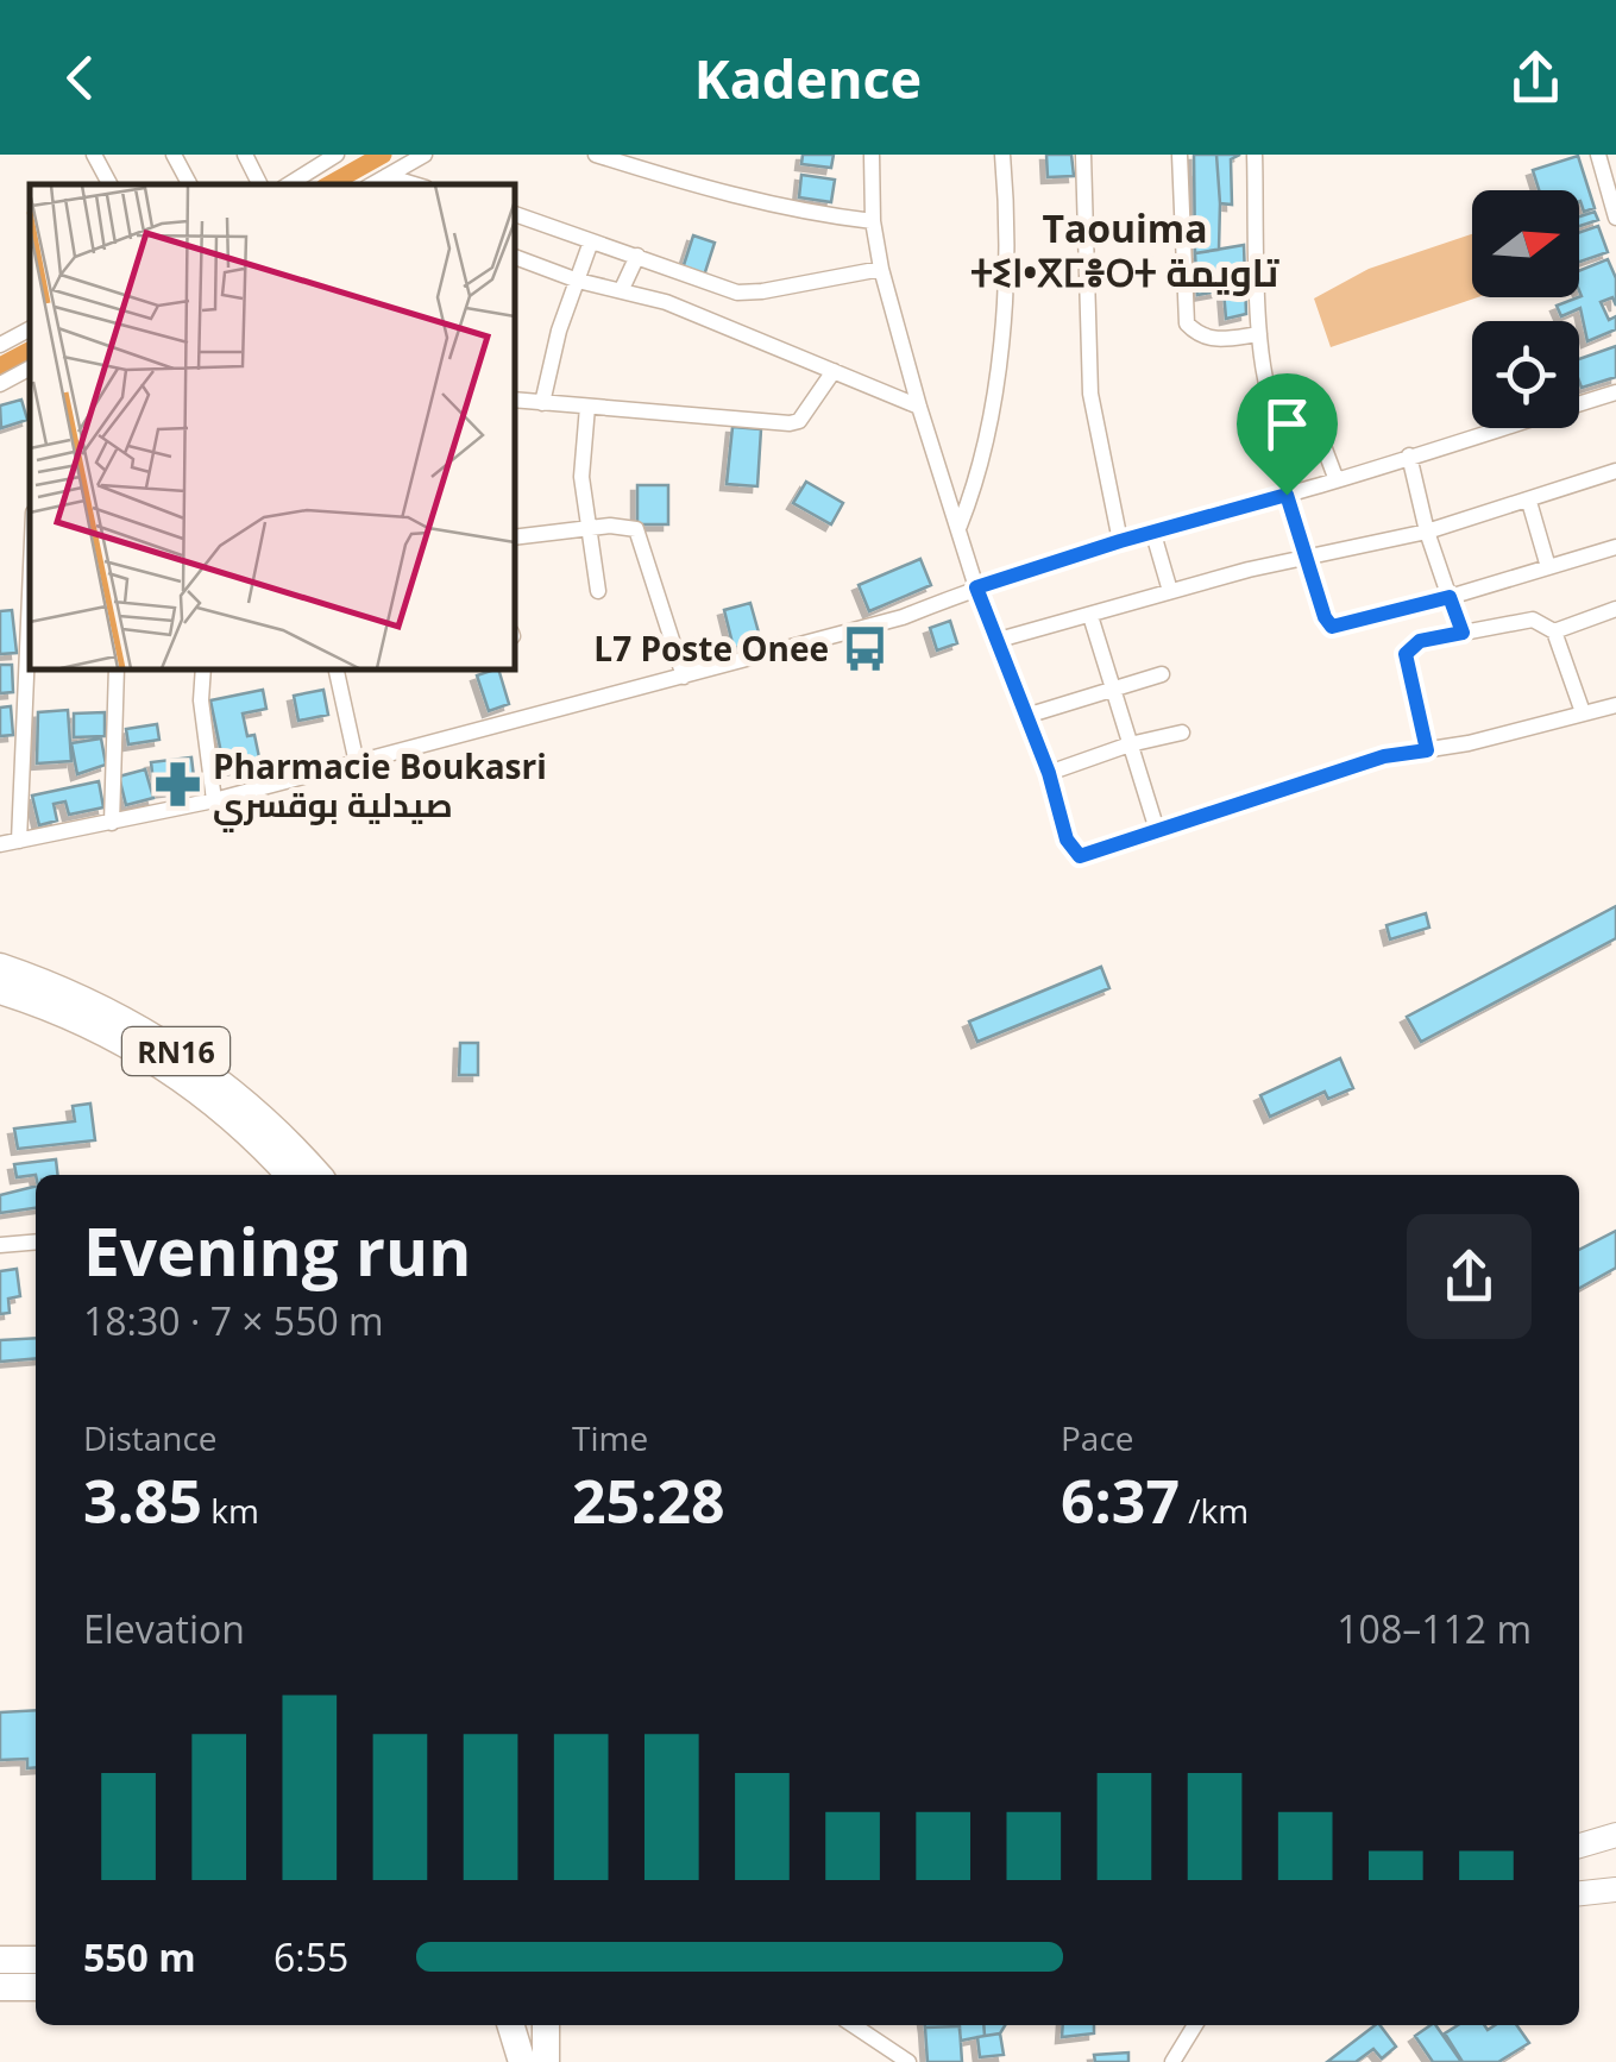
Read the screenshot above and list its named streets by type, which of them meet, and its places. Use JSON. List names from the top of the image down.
{
  "streets": {
    "highway": ["RN16"]
  },
  "districts": ["Taouima ⵜⵉⵏ•ⴳⵎⴻⵔⵜ تاويمة"],
  "places": {
    "bus stop": ["L7 Poste Onee"],
    "pharmacy": ["Pharmacie Boukasri صيدلية بوقسري"]
  },
  "north": "right",
  "page": {
    "header": "Kadence",
    "heading": ["Evening run", "18:30 · 7 × 550 m"],
    "stats": [
      ["Distance", "3.85 km"],
      ["Time", "25:28"],
      ["Pace", "6:37 /km"]
    ],
    "chart": ["Elevation", "108–112 m"],
    "list": [
      {
        "name": "550 m",
        "note": "6:55"
      }
    ]
  }
}
